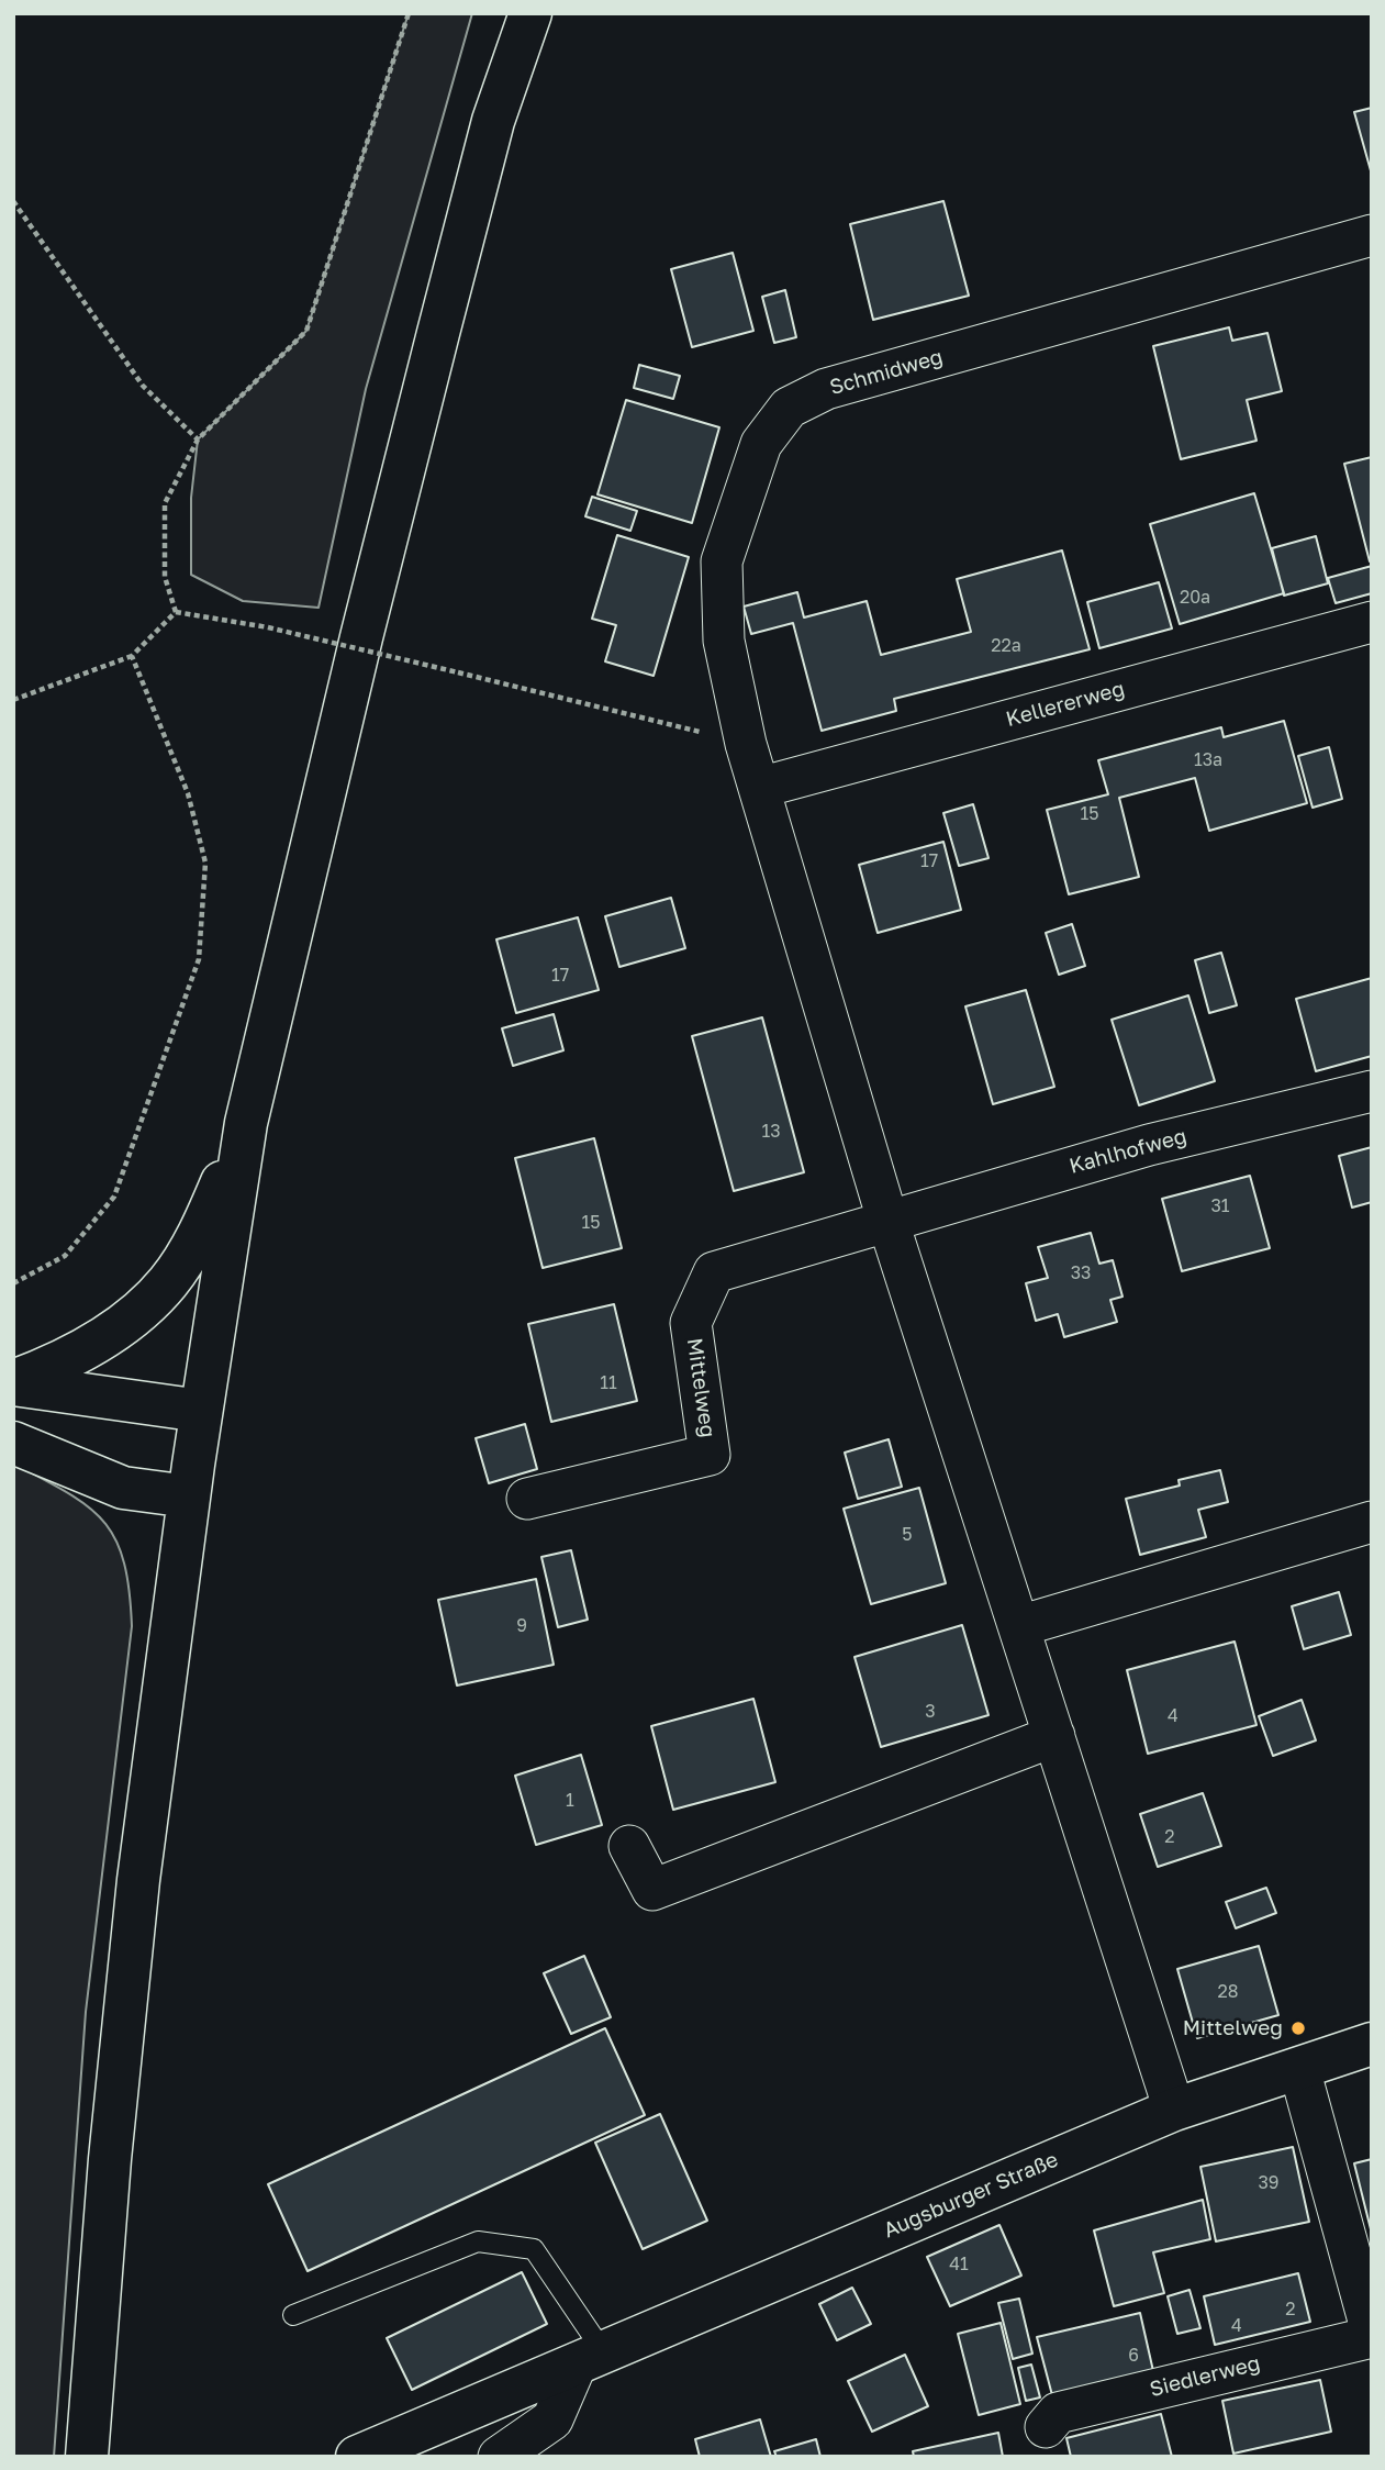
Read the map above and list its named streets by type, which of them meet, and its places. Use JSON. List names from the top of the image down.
{
  "streets": {
    "main road": ["Augsburger Straße"],
    "street": [
      "Schmidweg",
      "Kellererweg",
      "Kahlhofweg",
      "Mittelweg",
      "Siedlerweg"
    ]
  },
  "crossings": [
    ["Schmidweg", "Kellererweg"],
    ["Kahlhofweg", "Mittelweg"],
    ["Augsburger Straße", "Siedlerweg"]
  ],
  "places": ["Mittelweg"],
  "house_numbers": [
    "20a",
    "22a",
    "13a",
    "15",
    "17",
    "17",
    "13",
    "31",
    "15",
    "33",
    "11",
    "5",
    "9",
    "3",
    "4",
    "1",
    "2",
    "28",
    "39",
    "41",
    "2",
    "4",
    "6"
  ]
}
